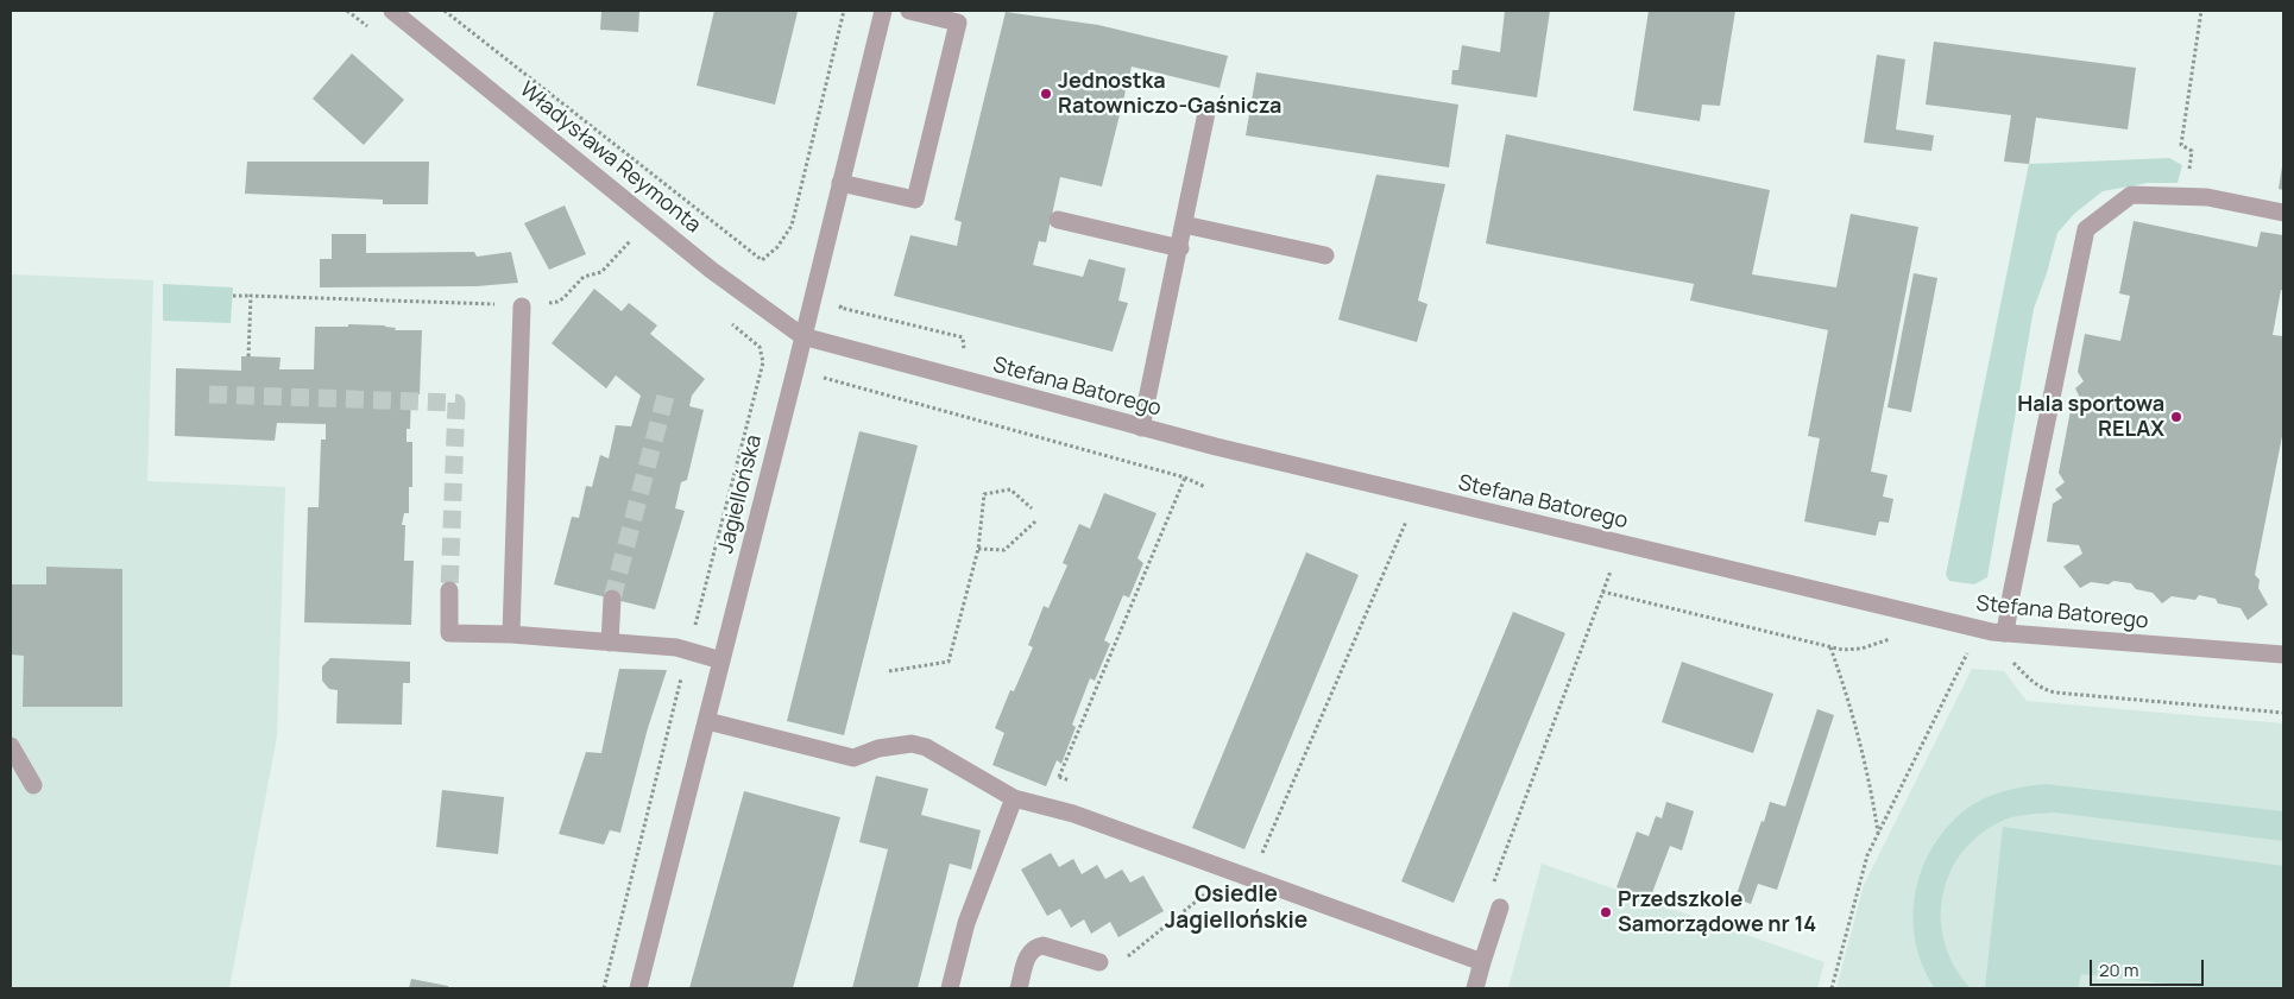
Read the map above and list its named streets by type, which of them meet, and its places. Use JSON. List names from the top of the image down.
{
  "streets": {
    "street": ["Władysława Reymonta", "Stefana Batorego", "Jagiellońska"]
  },
  "crossings": [
    ["Władysława Reymonta", "Stefana Batorego"],
    ["Władysława Reymonta", "Jagiellońska"],
    ["Stefana Batorego", "Jagiellońska"]
  ],
  "districts": ["Osiedle Jagiellońskie"],
  "places": ["Jednostka Ratowniczo-Gaśnicza", "Hala sportowa RELAX", "Przedszkole Samorządowe nr 14"],
  "scale_bar": "20 m"
}
